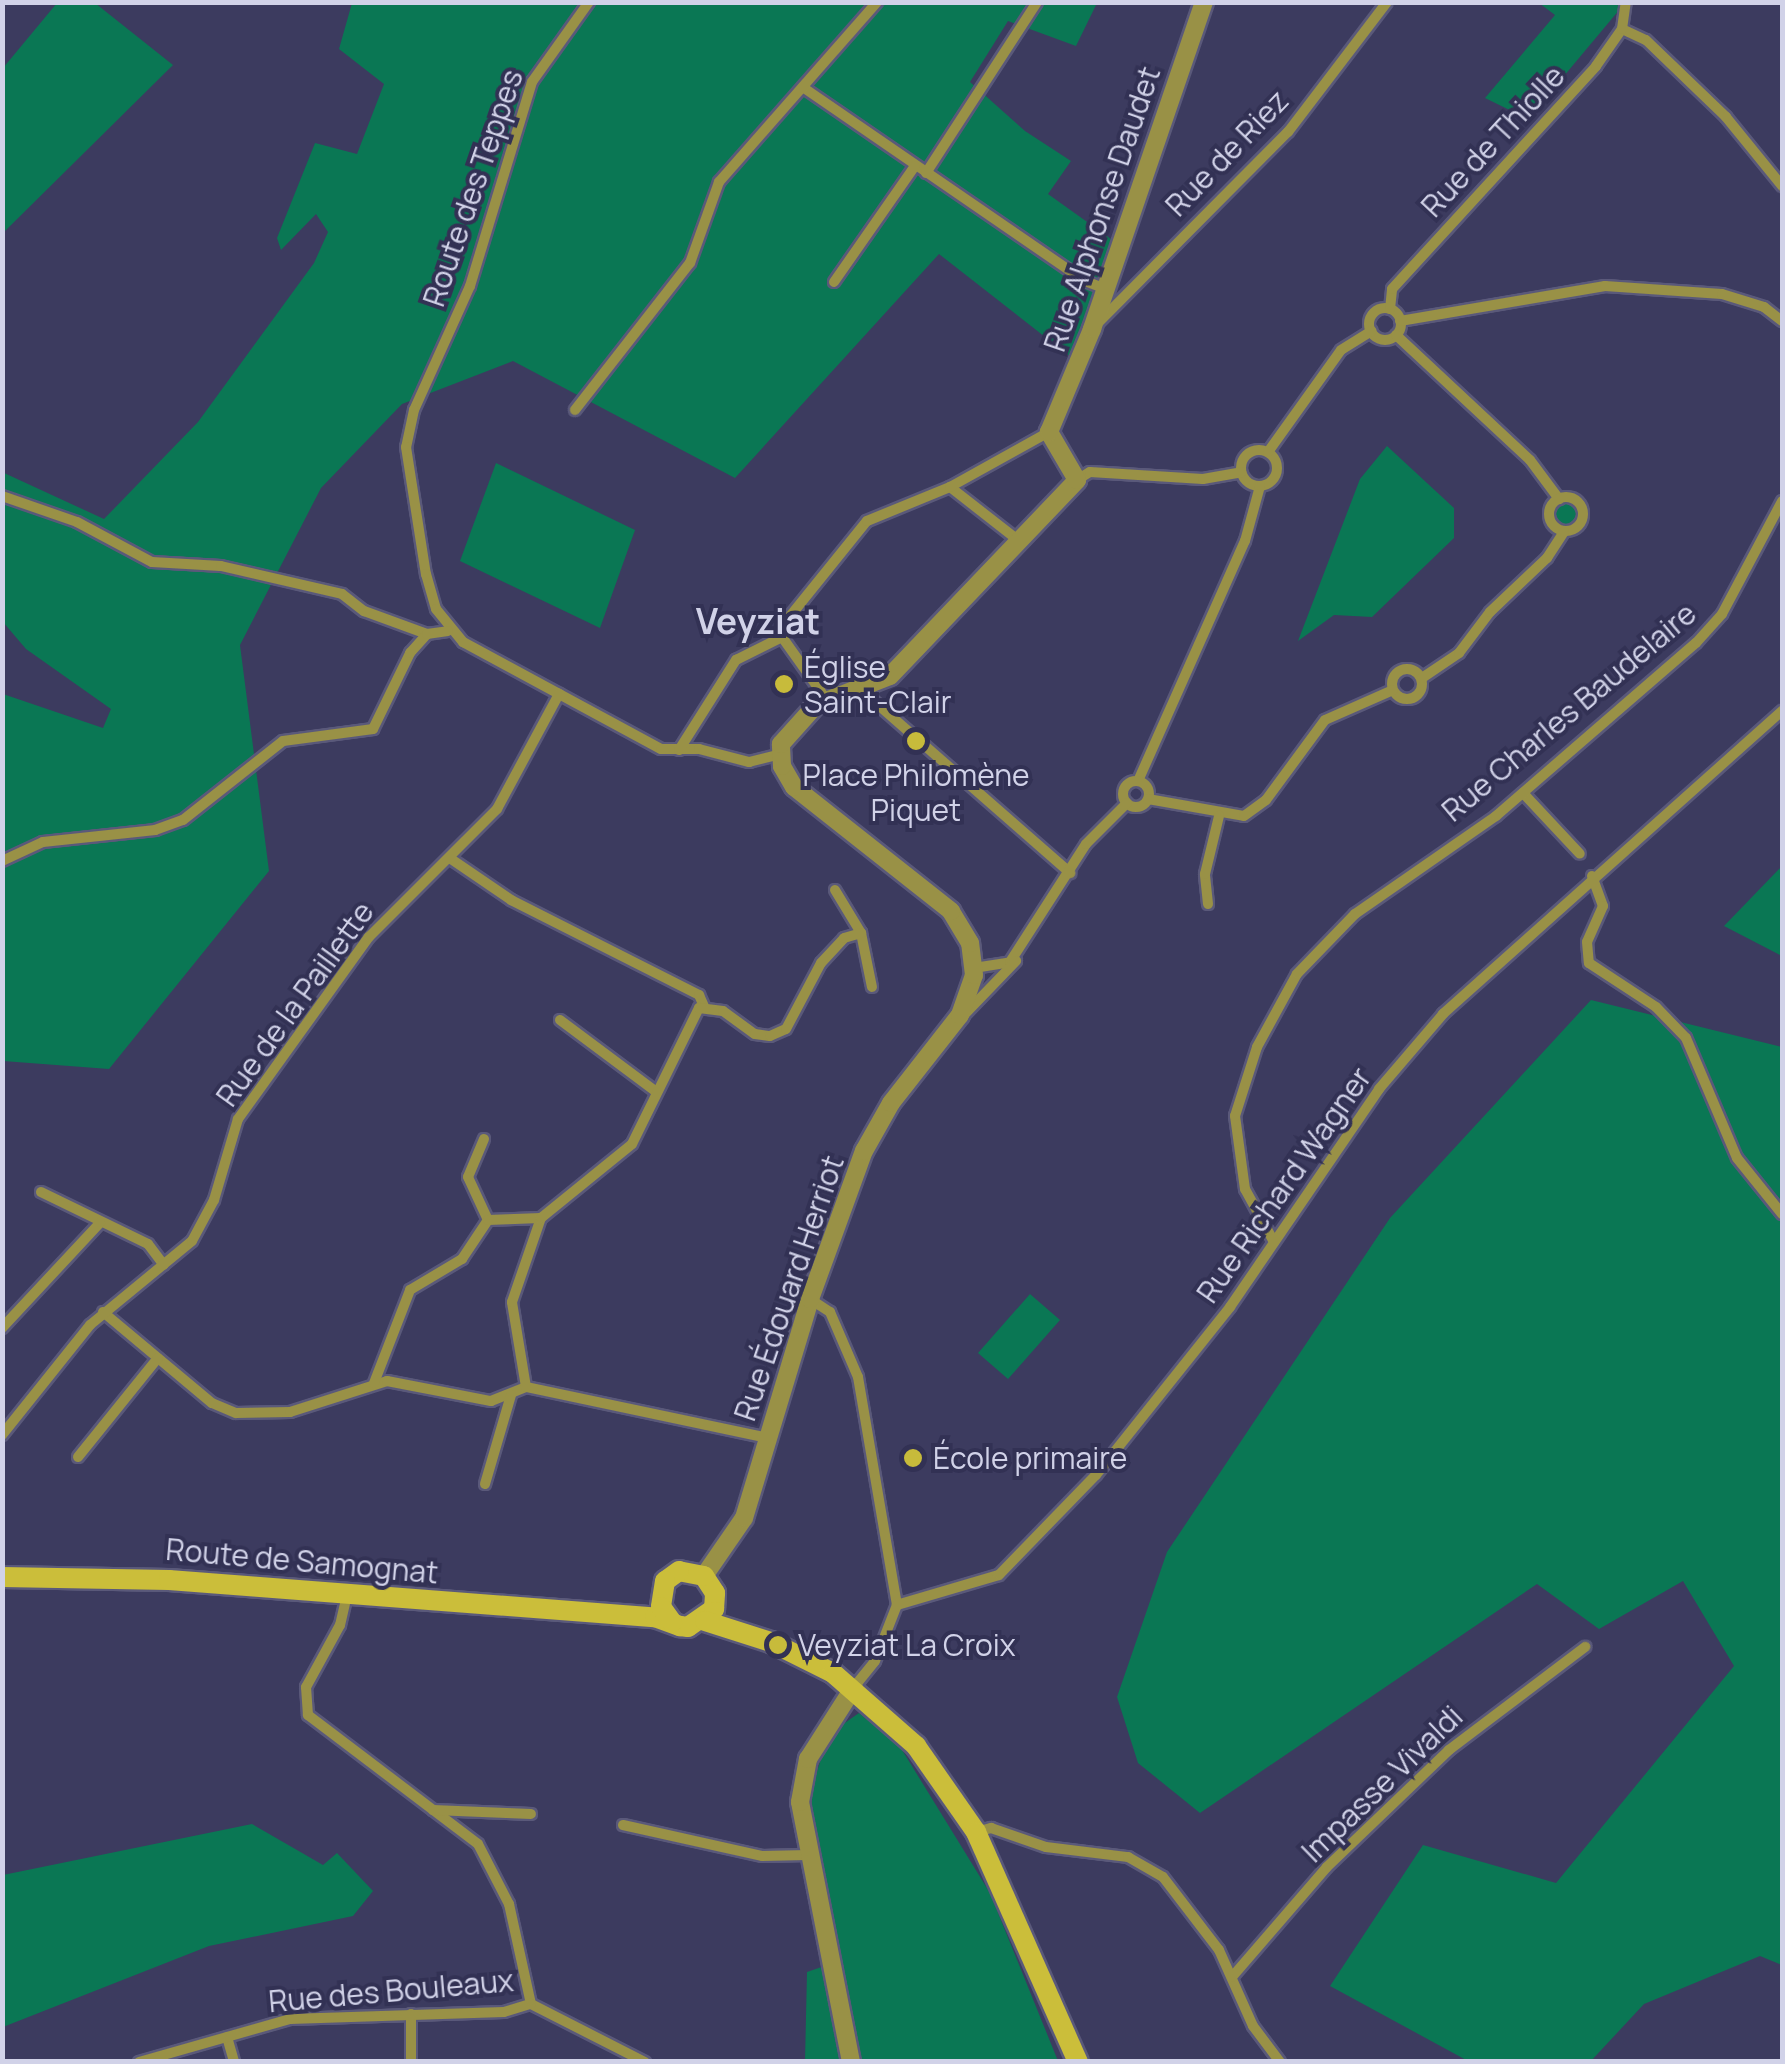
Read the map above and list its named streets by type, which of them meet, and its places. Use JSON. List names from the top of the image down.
{
  "streets": {
    "main road": ["Route de Samognat"],
    "street": [
      "Rue de Thiolle",
      "Rue de Riez",
      "Route des Teppes",
      "Rue Alphonse Daudet",
      "Rue Charles Baudelaire",
      "Rue de la Paillette",
      "Rue Richard Wagner",
      "Rue Édouard Herriot",
      "Impasse Vivaldi",
      "Rue des Bouleaux"
    ]
  },
  "crossings": [
    ["Rue de Riez", "Rue Alphonse Daudet"],
    ["Rue Charles Baudelaire", "Rue Richard Wagner"],
    ["Rue Édouard Herriot", "Route de Samognat"]
  ],
  "districts": ["Veyziat"],
  "places": [
    "Église Saint-Clair",
    "Place Philomène Piquet",
    "École primaire",
    "Veyziat La Croix"
  ]
}
